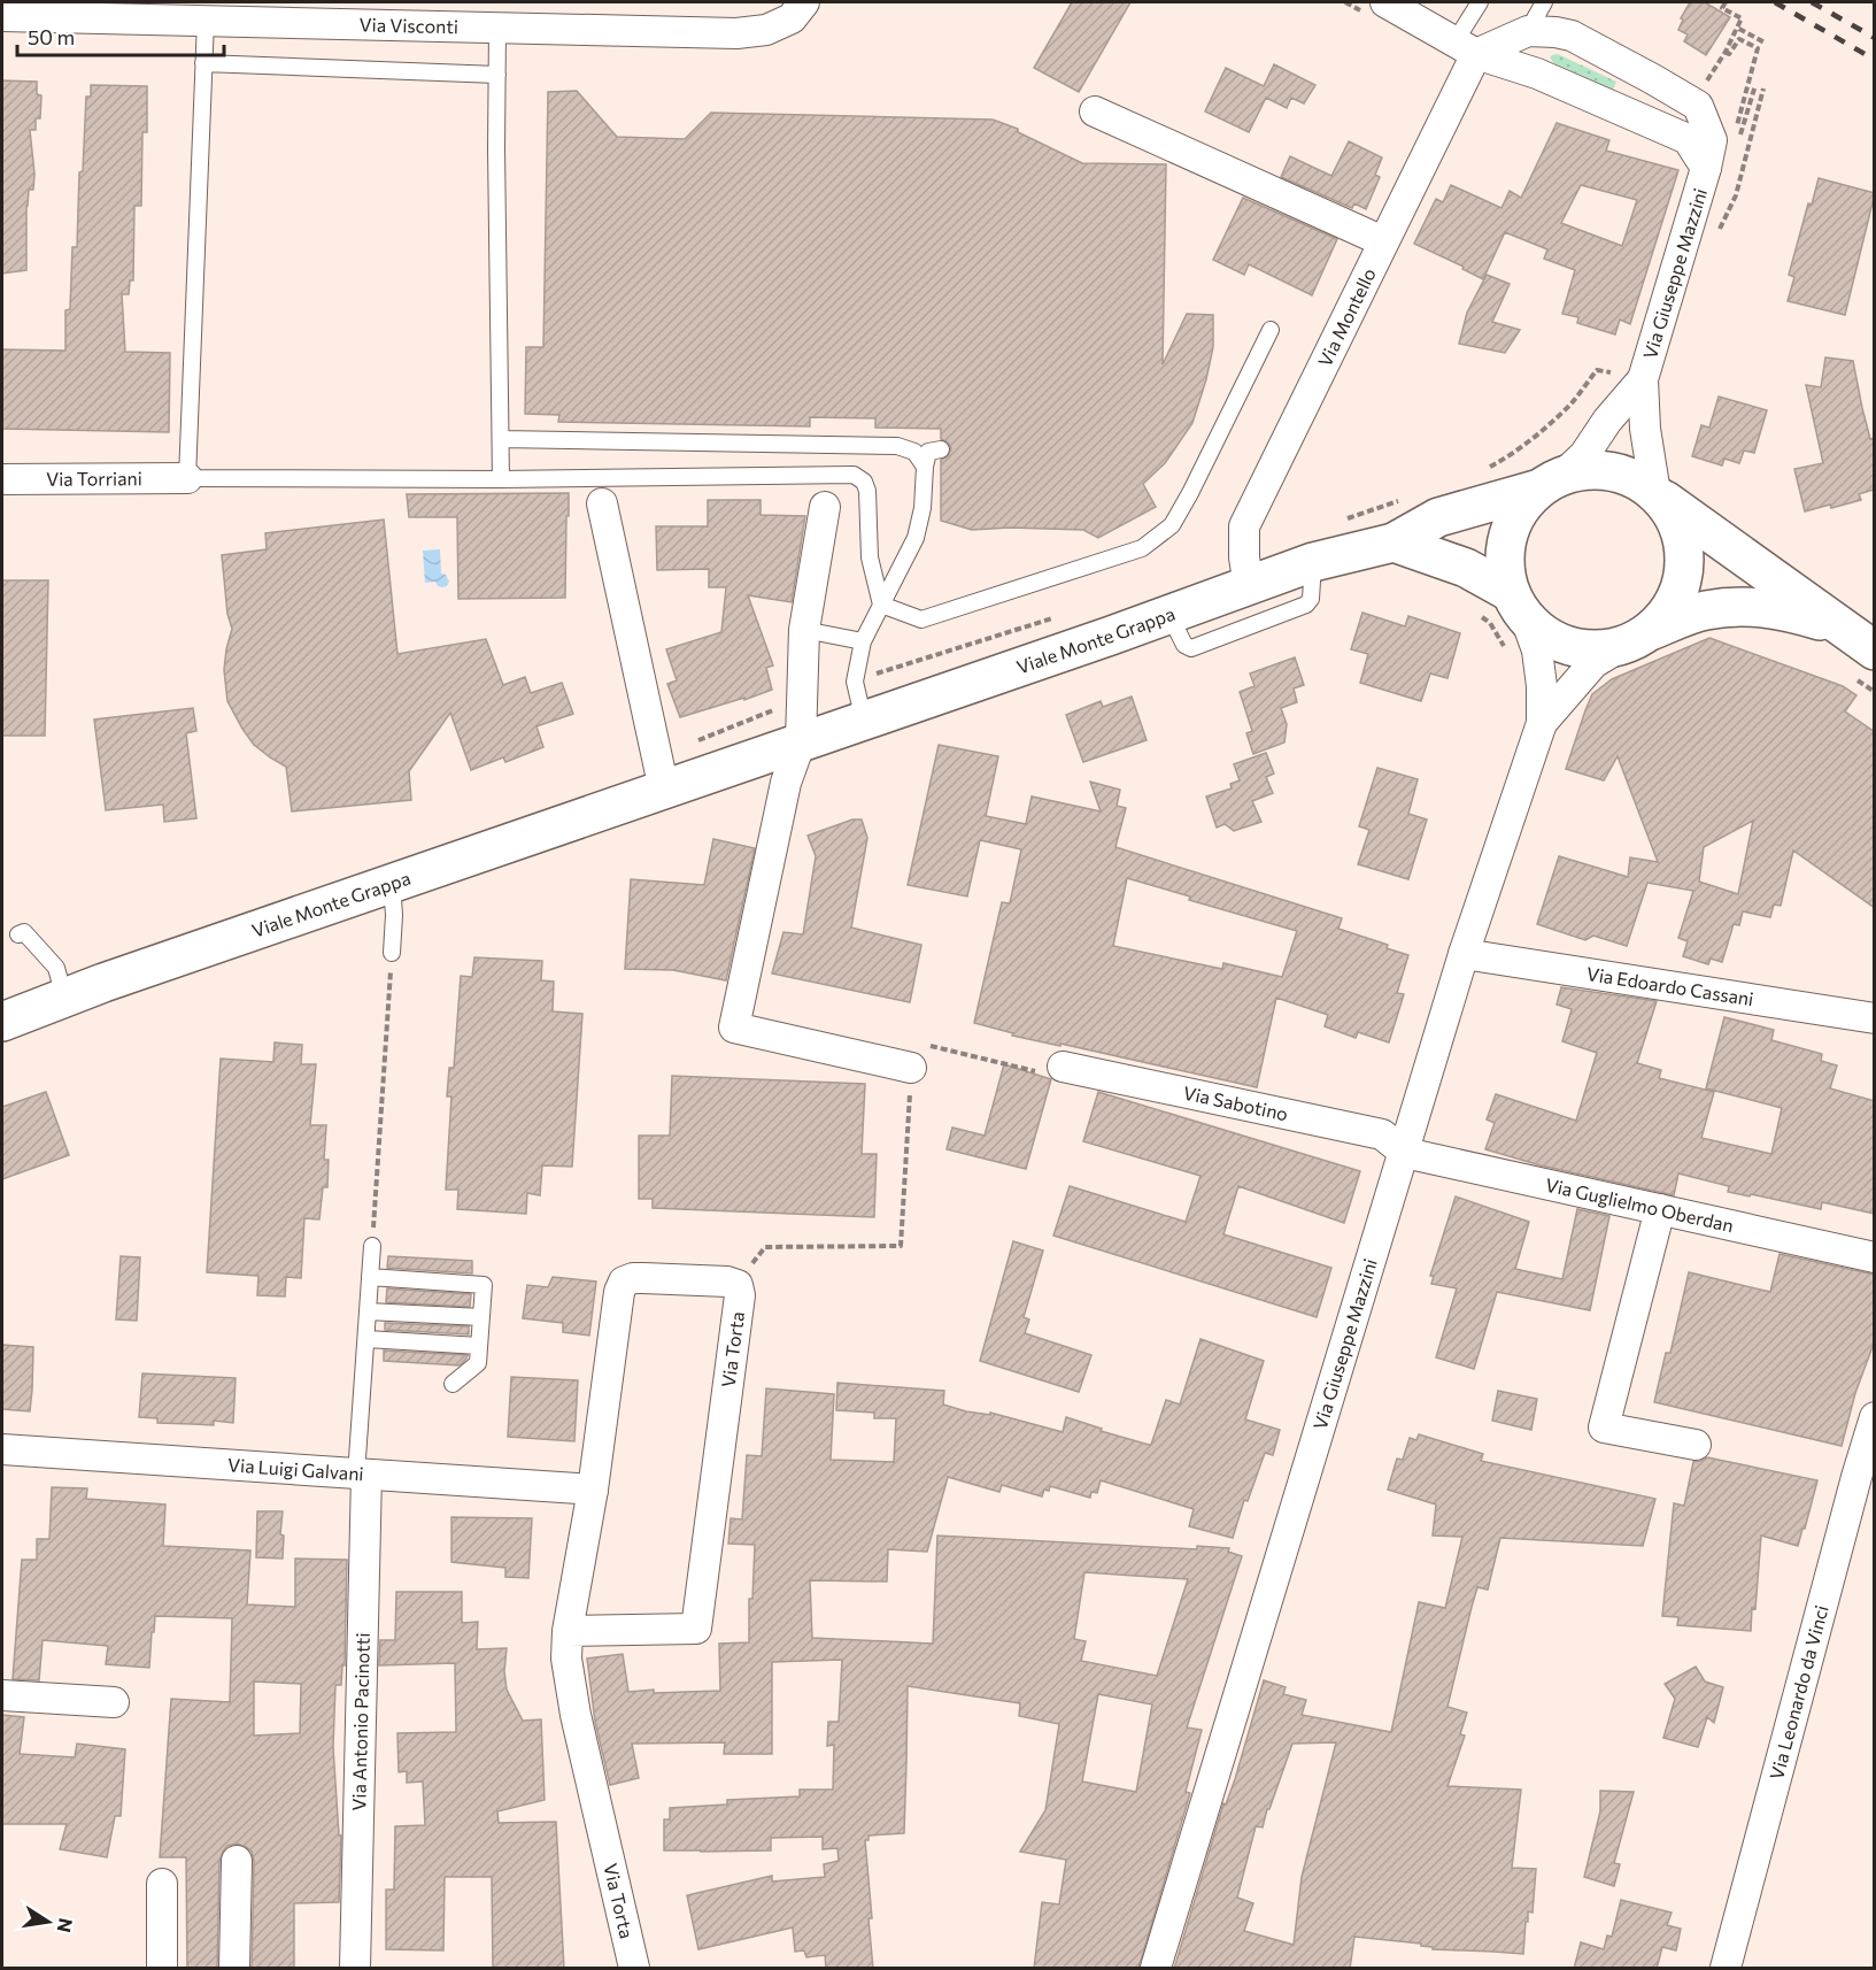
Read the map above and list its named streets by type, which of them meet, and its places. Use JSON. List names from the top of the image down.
{
  "streets": {
    "main road": ["Viale Monte Grappa"],
    "street": [
      "Via Visconti",
      "Via Giuseppe Mazzini",
      "Via Montello",
      "Via Torriani",
      "Via Edoardo Cassani",
      "Via Sabotino",
      "Via Guglielmo Oberdan",
      "Via Torta",
      "Via Luigi Galvani",
      "Via Leonardo da Vinci",
      "Via Antonio Pacinotti"
    ]
  },
  "crossings": [
    ["Via Giuseppe Mazzini", "Viale Monte Grappa"],
    ["Via Giuseppe Mazzini", "Via Edoardo Cassani"],
    ["Via Giuseppe Mazzini", "Via Sabotino"],
    ["Via Giuseppe Mazzini", "Via Guglielmo Oberdan"],
    ["Via Montello", "Viale Monte Grappa"],
    ["Via Sabotino", "Via Guglielmo Oberdan"],
    ["Via Torta", "Via Luigi Galvani"],
    ["Via Luigi Galvani", "Via Antonio Pacinotti"]
  ],
  "scale_bar": "50 m",
  "north": "right"
}
